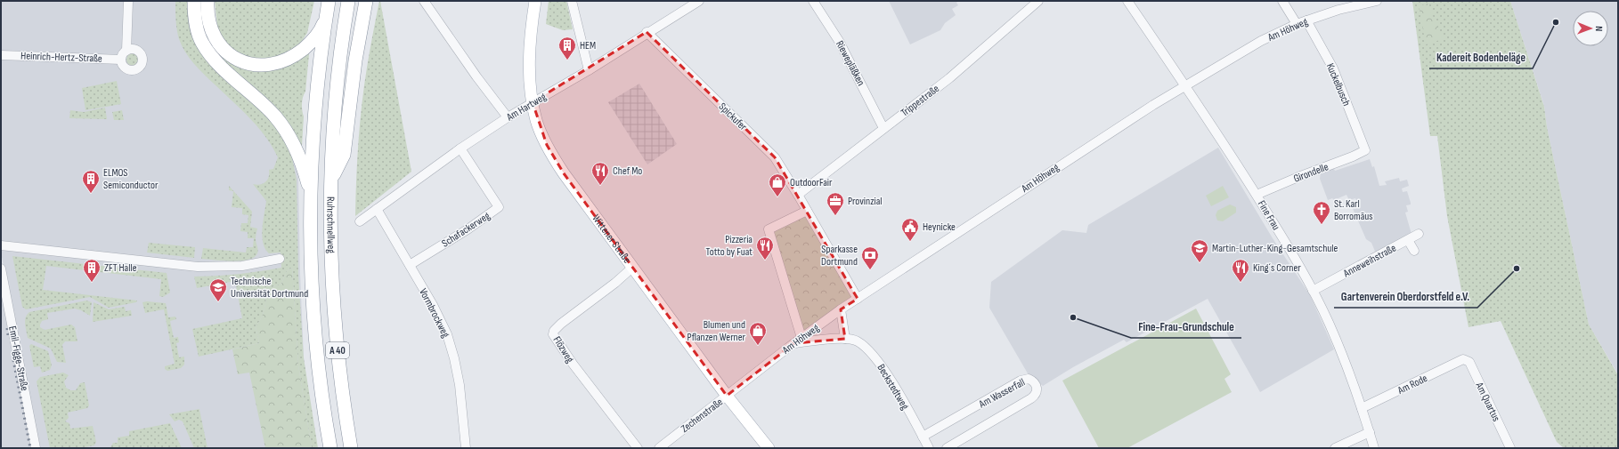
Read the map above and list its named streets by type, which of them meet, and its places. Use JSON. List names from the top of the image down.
{
  "streets": {
    "highway": ["Ruhrschnellweg", "A 40"],
    "main road": ["Wittener Straße"],
    "street": [
      "Am Höhweg",
      "Heinrich-Hertz-Straße",
      "Riewepläßken",
      "Kuckelbusch",
      "Trippestraße",
      "Am Hartweg",
      "Spickufer",
      "Girondelle",
      "Fine Frau",
      "Schafackerweg",
      "Anneweihstraße",
      "Vormbrockweg",
      "Flözweg",
      "Emil-Figge-Straße",
      "Am Rode",
      "Beckstedtweg",
      "Am Wasserfall",
      "Am Quartus",
      "Zechenstraße"
    ]
  },
  "crossings": [
    ["Am Höhweg", "Kuckelbusch"],
    ["Am Höhweg", "Spickufer"],
    ["Am Höhweg", "Fine Frau"],
    ["Am Höhweg", "Wittener Straße"],
    ["Am Höhweg", "Beckstedtweg"],
    ["Am Höhweg", "Zechenstraße"],
    ["Riewepläßken", "Trippestraße"],
    ["Kuckelbusch", "Girondelle"],
    ["Trippestraße", "Spickufer"],
    ["Am Hartweg", "Spickufer"],
    ["Am Hartweg", "Schafackerweg"],
    ["Am Hartweg", "Wittener Straße"],
    ["Am Hartweg", "Vormbrockweg"],
    ["Girondelle", "Fine Frau"],
    ["Fine Frau", "Anneweihstraße"],
    ["Fine Frau", "Am Rode"],
    ["Schafackerweg", "Vormbrockweg"],
    ["Wittener Straße", "Flözweg"],
    ["Wittener Straße", "Zechenstraße"],
    ["Am Rode", "Am Quartus"],
    ["Beckstedtweg", "Am Wasserfall"]
  ],
  "places": {
    "other": ["Kadereit Bodenbeläge", "Gartenverein Oberdorstfeld e.V.", "Fine-Frau-Grundschule"],
    "building": ["HEM", "ELMOS Semiconductor", "ZFT Halle"],
    "restaurant": ["Chef Mo", "Pizzeria Totto by Fuat", "King´s Corner"],
    "shop": ["OutdoorFair", "Blumen und Pflanzen Werner"],
    "office": ["Provinzial"],
    "church": ["St. Karl Borromäus"],
    "public building": ["Heynicke"],
    "school or university": ["Martin-Luther-King-Gesamtschule", "Technische Universität Dortmund"],
    "bank": ["Sparkasse Dortmund"]
  },
  "north": "right"
}
